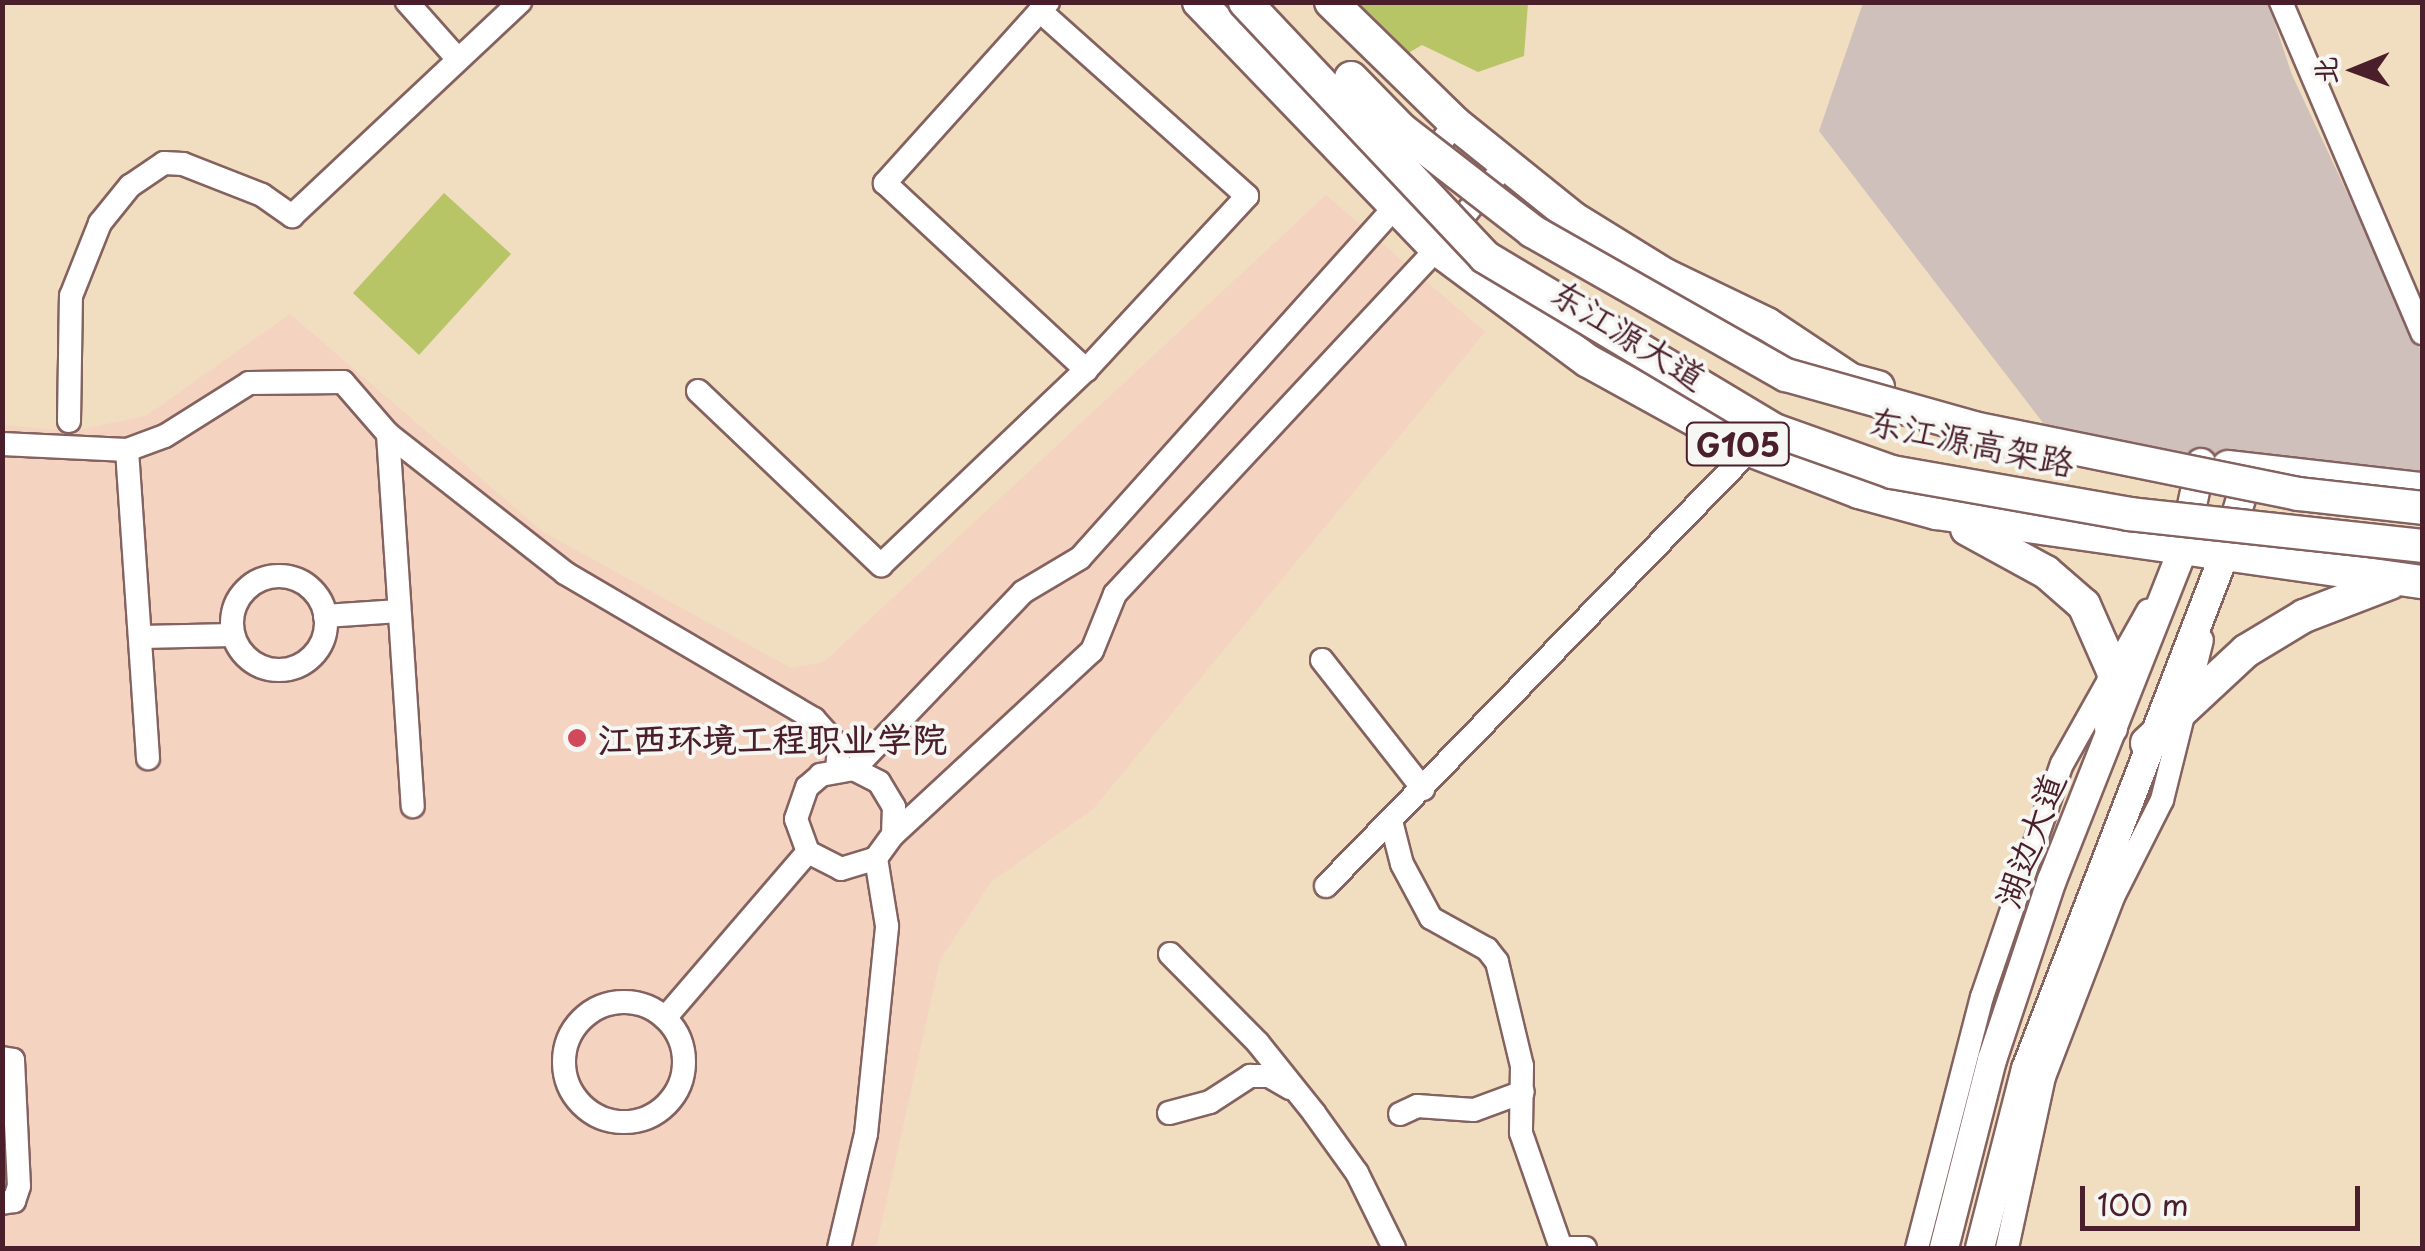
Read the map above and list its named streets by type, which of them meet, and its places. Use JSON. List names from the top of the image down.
{
  "streets": {
    "highway": ["东江源大道", "东江源高架路", "G105"],
    "main road": ["湖边大道"]
  },
  "crossings": [
    ["东江源大道", "湖边大道"]
  ],
  "places": ["江西环境工程职业学院"],
  "scale_bar": "100 m",
  "north": "left"
}
